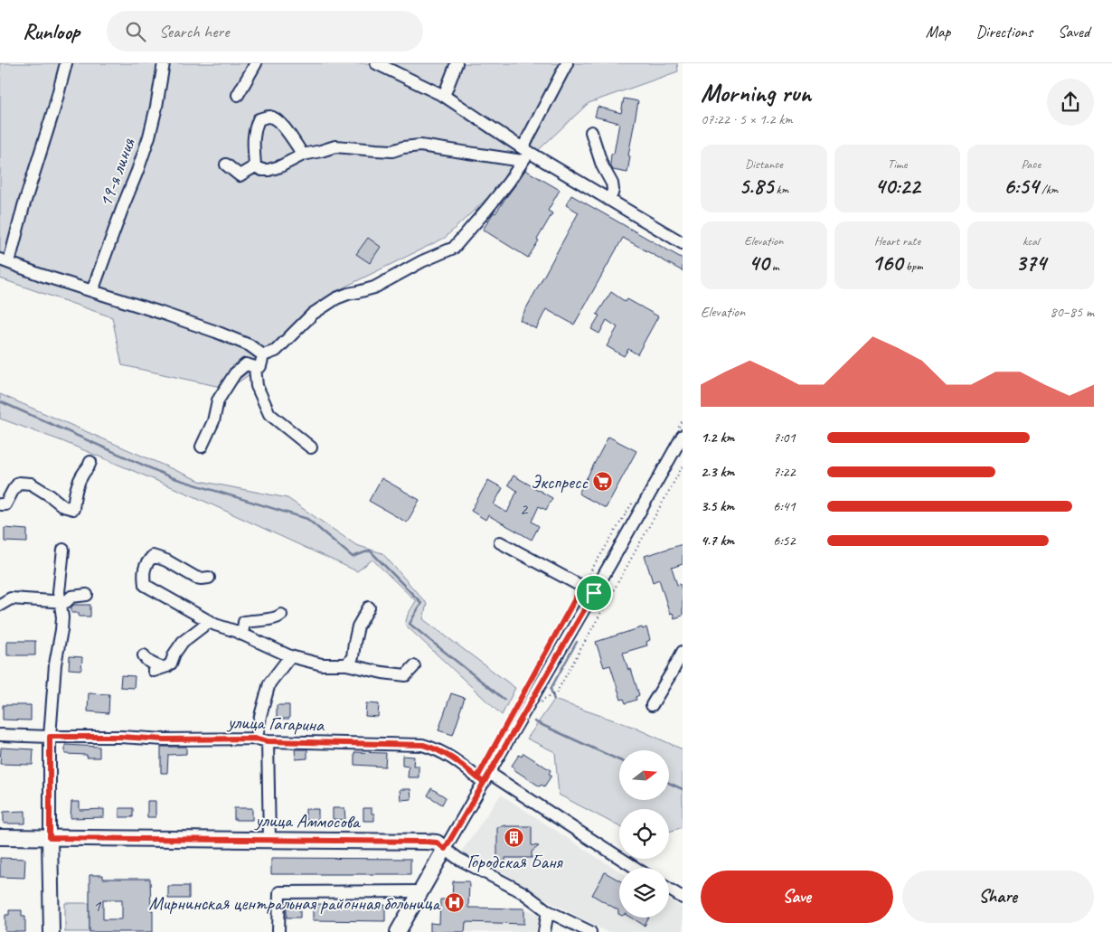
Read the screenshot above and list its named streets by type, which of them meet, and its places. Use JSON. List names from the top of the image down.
{
  "streets": {
    "main road": ["улица Аммосова"],
    "street": ["19-я линия", "улица Гагарина"]
  },
  "places": {
    "supermarket": ["Экспресс"],
    "building": ["Городская Баня"],
    "hospital": ["Мирнинская центральная районная больница"]
  },
  "house_numbers": ["2", "1"],
  "north": "right",
  "page": {
    "header": "Runloop",
    "search": "Search here",
    "nav": ["Map", "Directions", "Saved"],
    "heading": ["Morning run", "07:22 · 5 × 1.2 km"],
    "stats": [
      ["Distance", "5.85 km"],
      ["Time", "40:22"],
      ["Pace", "6:54 /km"],
      ["Elevation", "40 m"],
      ["Heart rate", "160 bpm"],
      ["kcal", "374"]
    ],
    "chart": ["Elevation", "80–85 m"],
    "list": [
      {
        "name": "1.2 km",
        "note": "7:01"
      },
      {
        "name": "2.3 km",
        "note": "7:22"
      },
      {
        "name": "3.5 km",
        "note": "6:41"
      },
      {
        "name": "4.7 km",
        "note": "6:52"
      }
    ],
    "buttons": ["Save", "Share"]
  }
}
